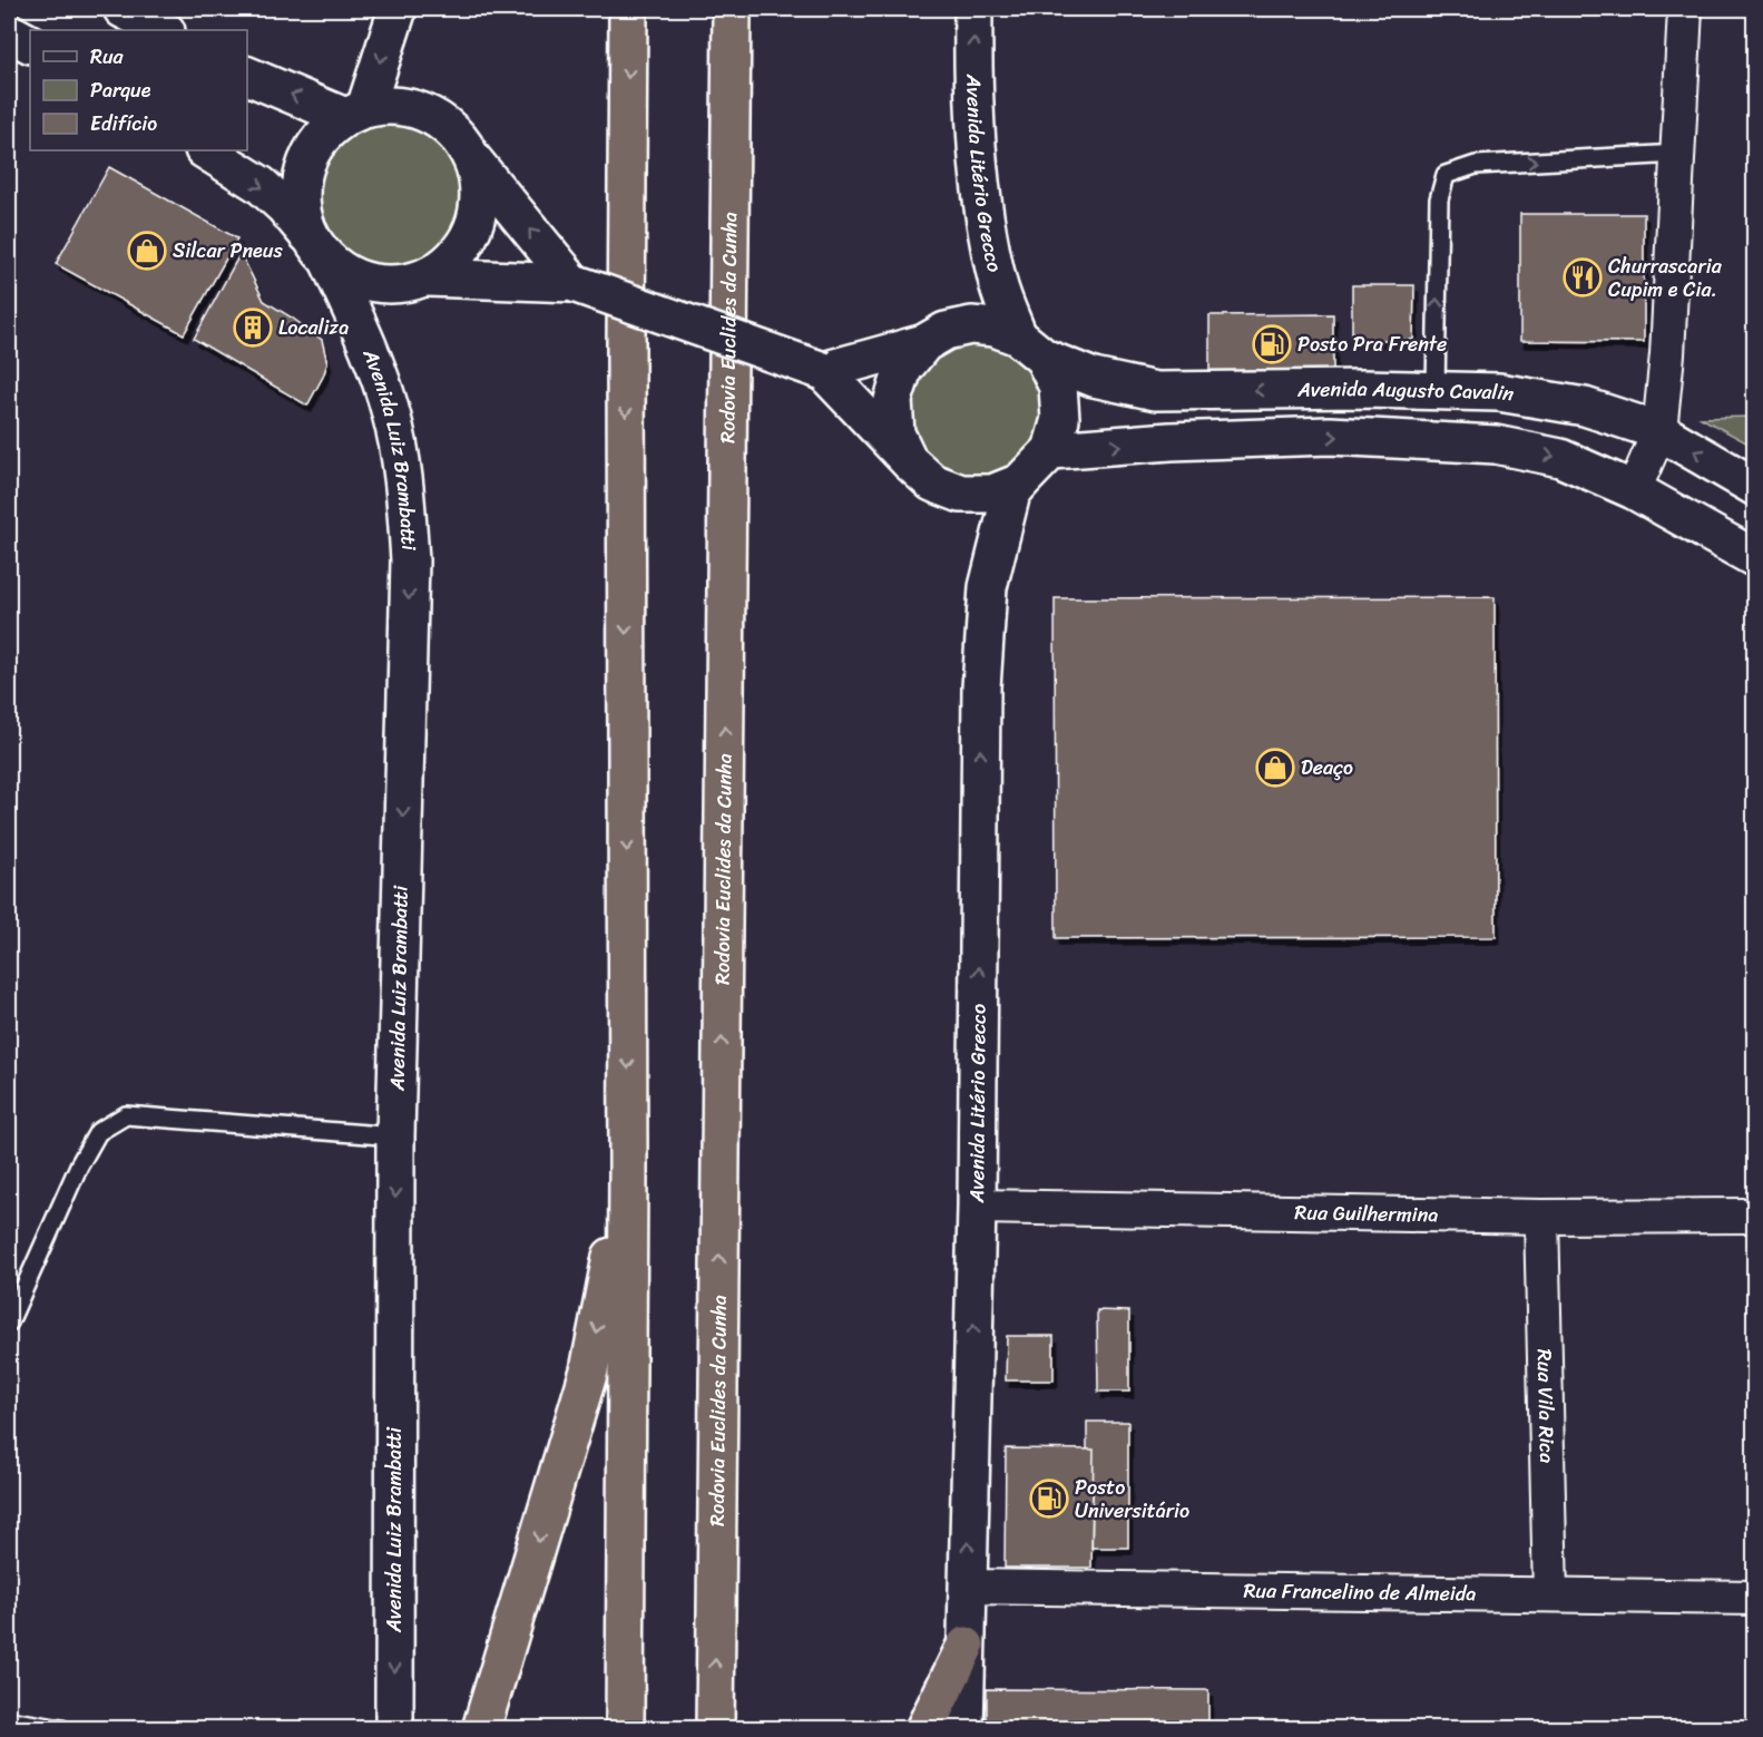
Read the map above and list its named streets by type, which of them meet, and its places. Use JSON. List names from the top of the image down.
{
  "streets": {
    "highway": ["Rodovia Euclides da Cunha"],
    "main road": ["Avenida Litério Grecco", "Avenida Augusto Cavalin", "Avenida Luiz Brambatti"],
    "street": ["Rua Guilhermina", "Rua Vila Rica", "Rua Francelino de Almeida"]
  },
  "crossings": [
    ["Avenida Litério Grecco", "Avenida Augusto Cavalin"],
    ["Avenida Litério Grecco", "Rua Guilhermina"],
    ["Avenida Litério Grecco", "Rua Francelino de Almeida"],
    ["Rua Guilhermina", "Rua Vila Rica"],
    ["Rua Vila Rica", "Rua Francelino de Almeida"]
  ],
  "one_way": ["Avenida Litério Grecco", "Avenida Luiz Brambatti"],
  "places": {
    "shop": ["Silcar Pneus", "Deaço"],
    "restaurant": ["Churrascaria Cupim e Cia."],
    "building": ["Localiza"],
    "fuel station": ["Posto Pra Frente", "Posto Universitário"]
  },
  "legend": ["Rua", "Parque", "Edifício"]
}
